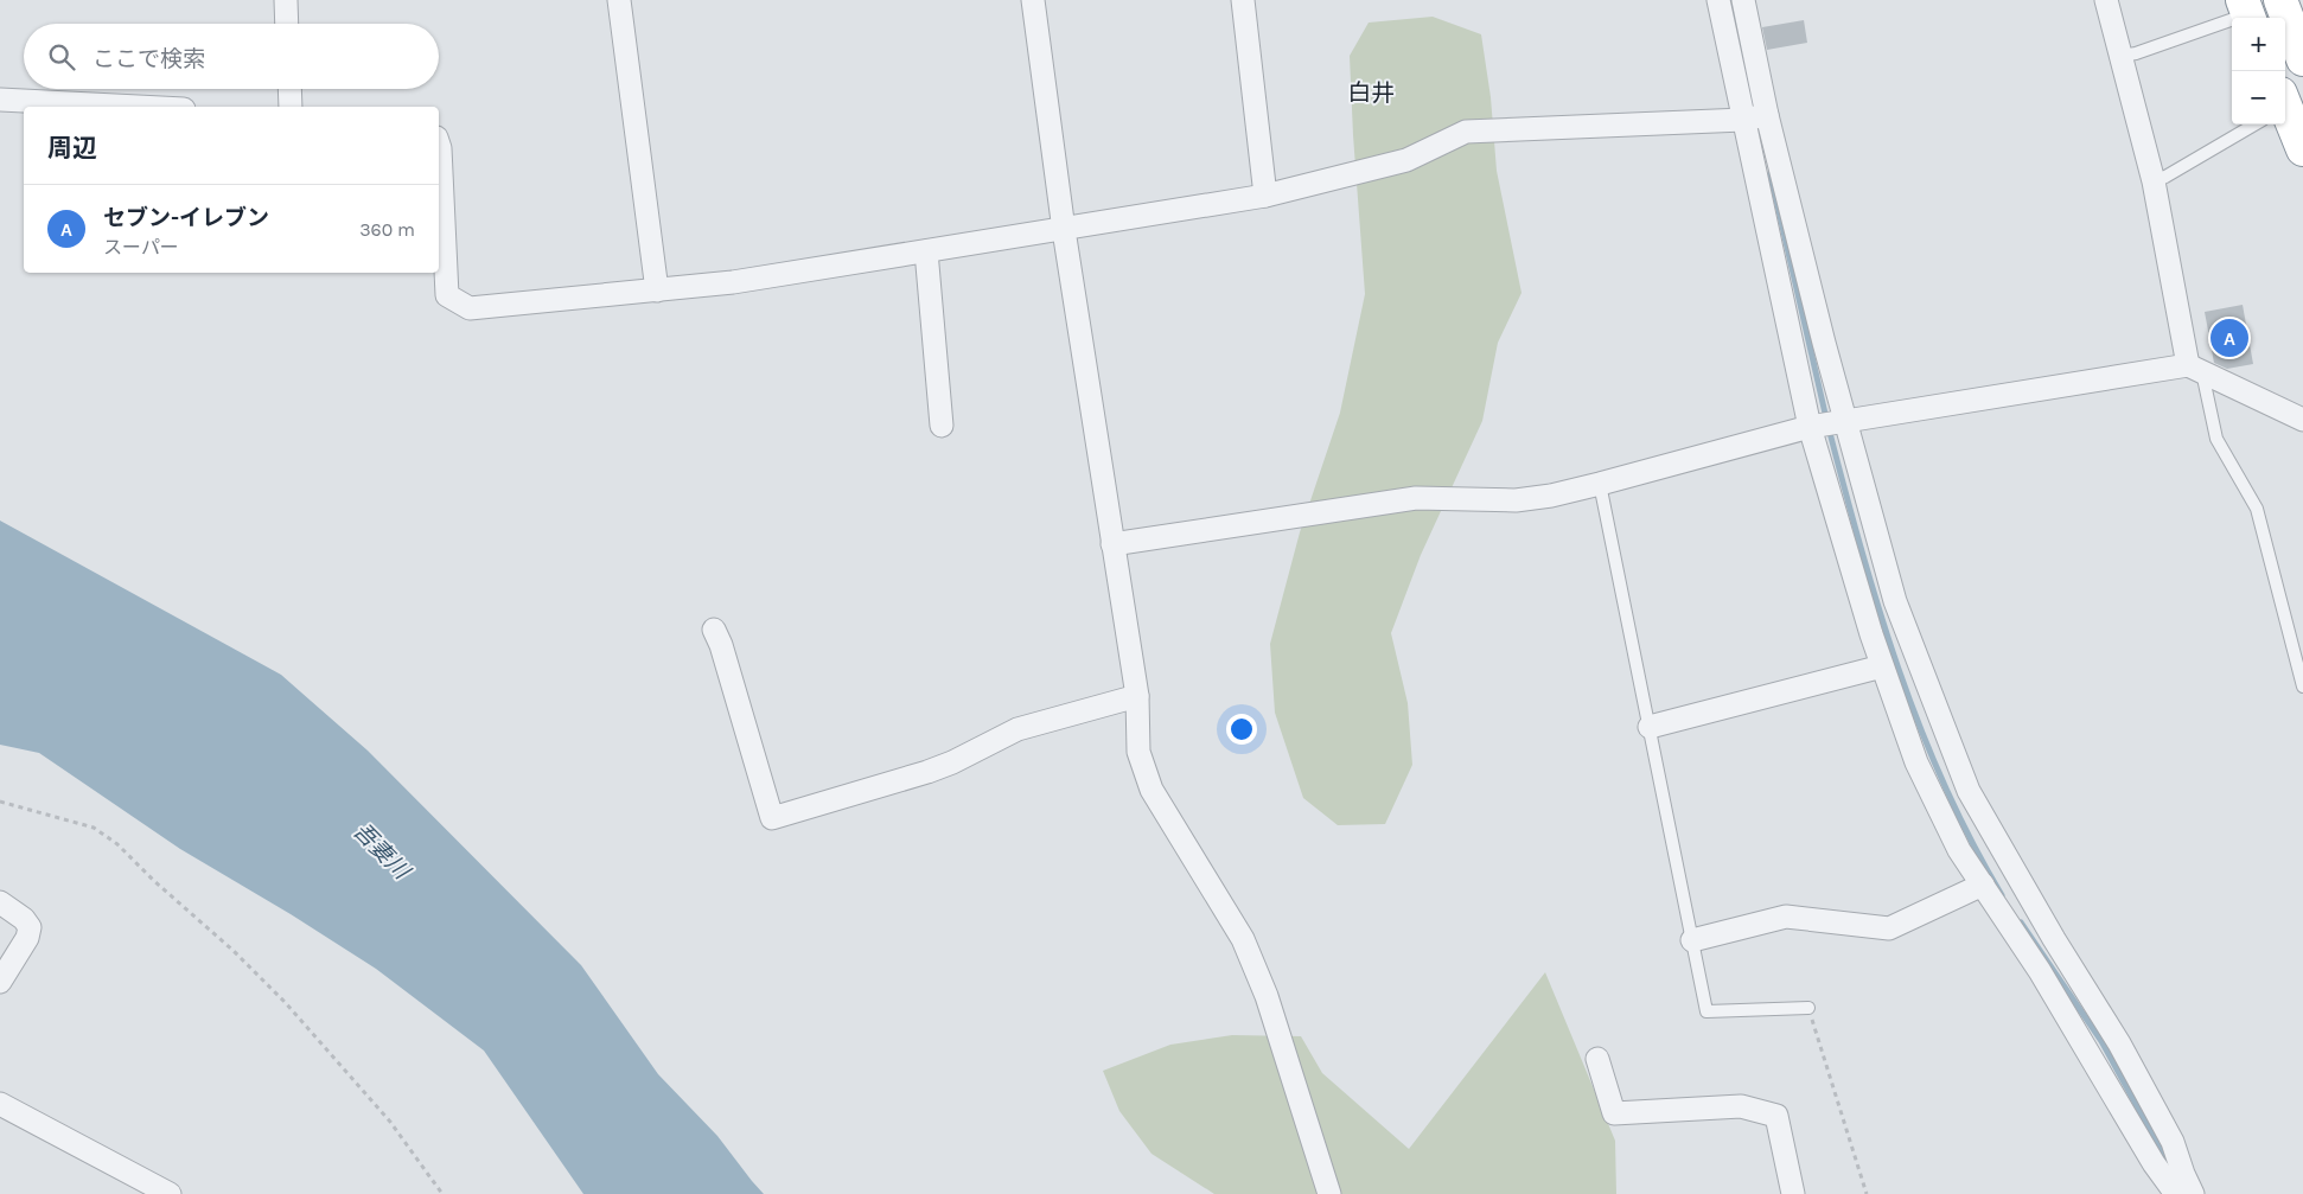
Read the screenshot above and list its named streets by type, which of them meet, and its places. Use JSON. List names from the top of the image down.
{
  "districts": ["白井"],
  "water": ["吾妻川"],
  "page": {
    "map_buttons": ["+", "−"],
    "search": "ここで検索",
    "heading": "周辺",
    "list": [
      {
        "mark": "A",
        "name": "セブン-イレブン",
        "note": "スーパー",
        "value": "360 m"
      }
    ],
    "pins": "A"
  }
}
